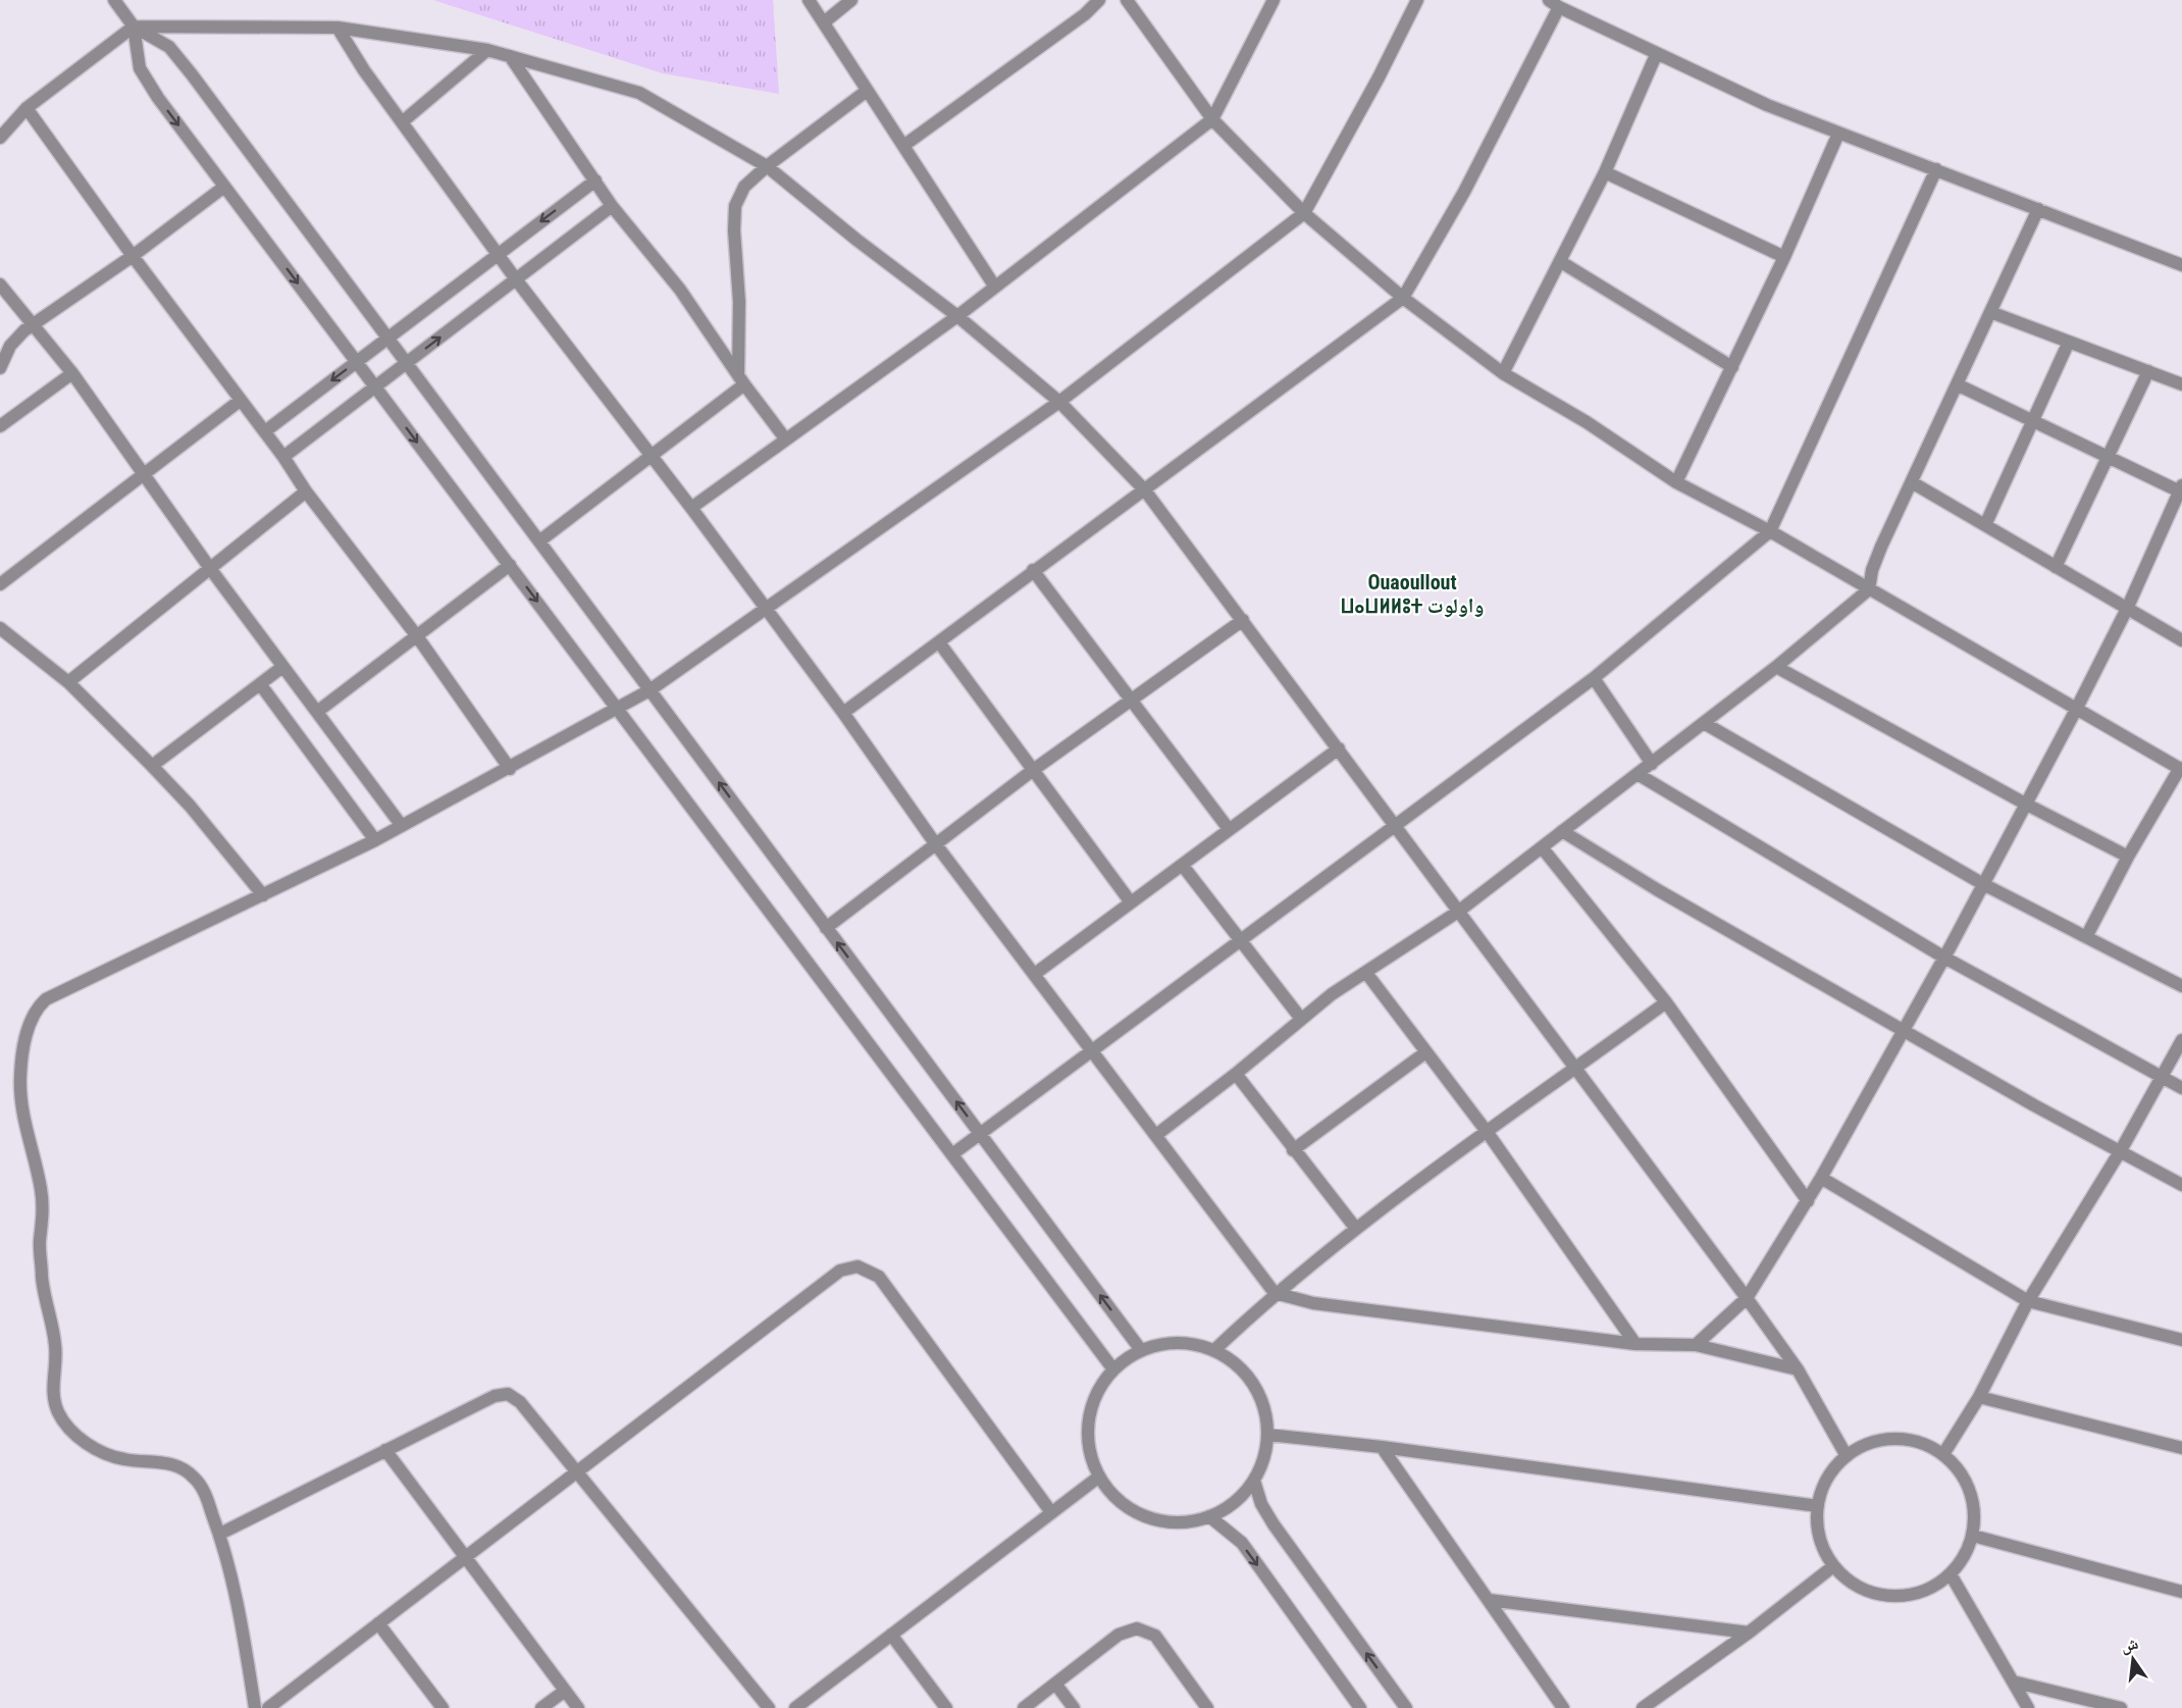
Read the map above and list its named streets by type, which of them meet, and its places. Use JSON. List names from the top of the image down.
{
  "districts": ["Ouaoullout ⵡⴰⵡⵍⵍⵓⵜ واولوت"],
  "north": "top"
}
